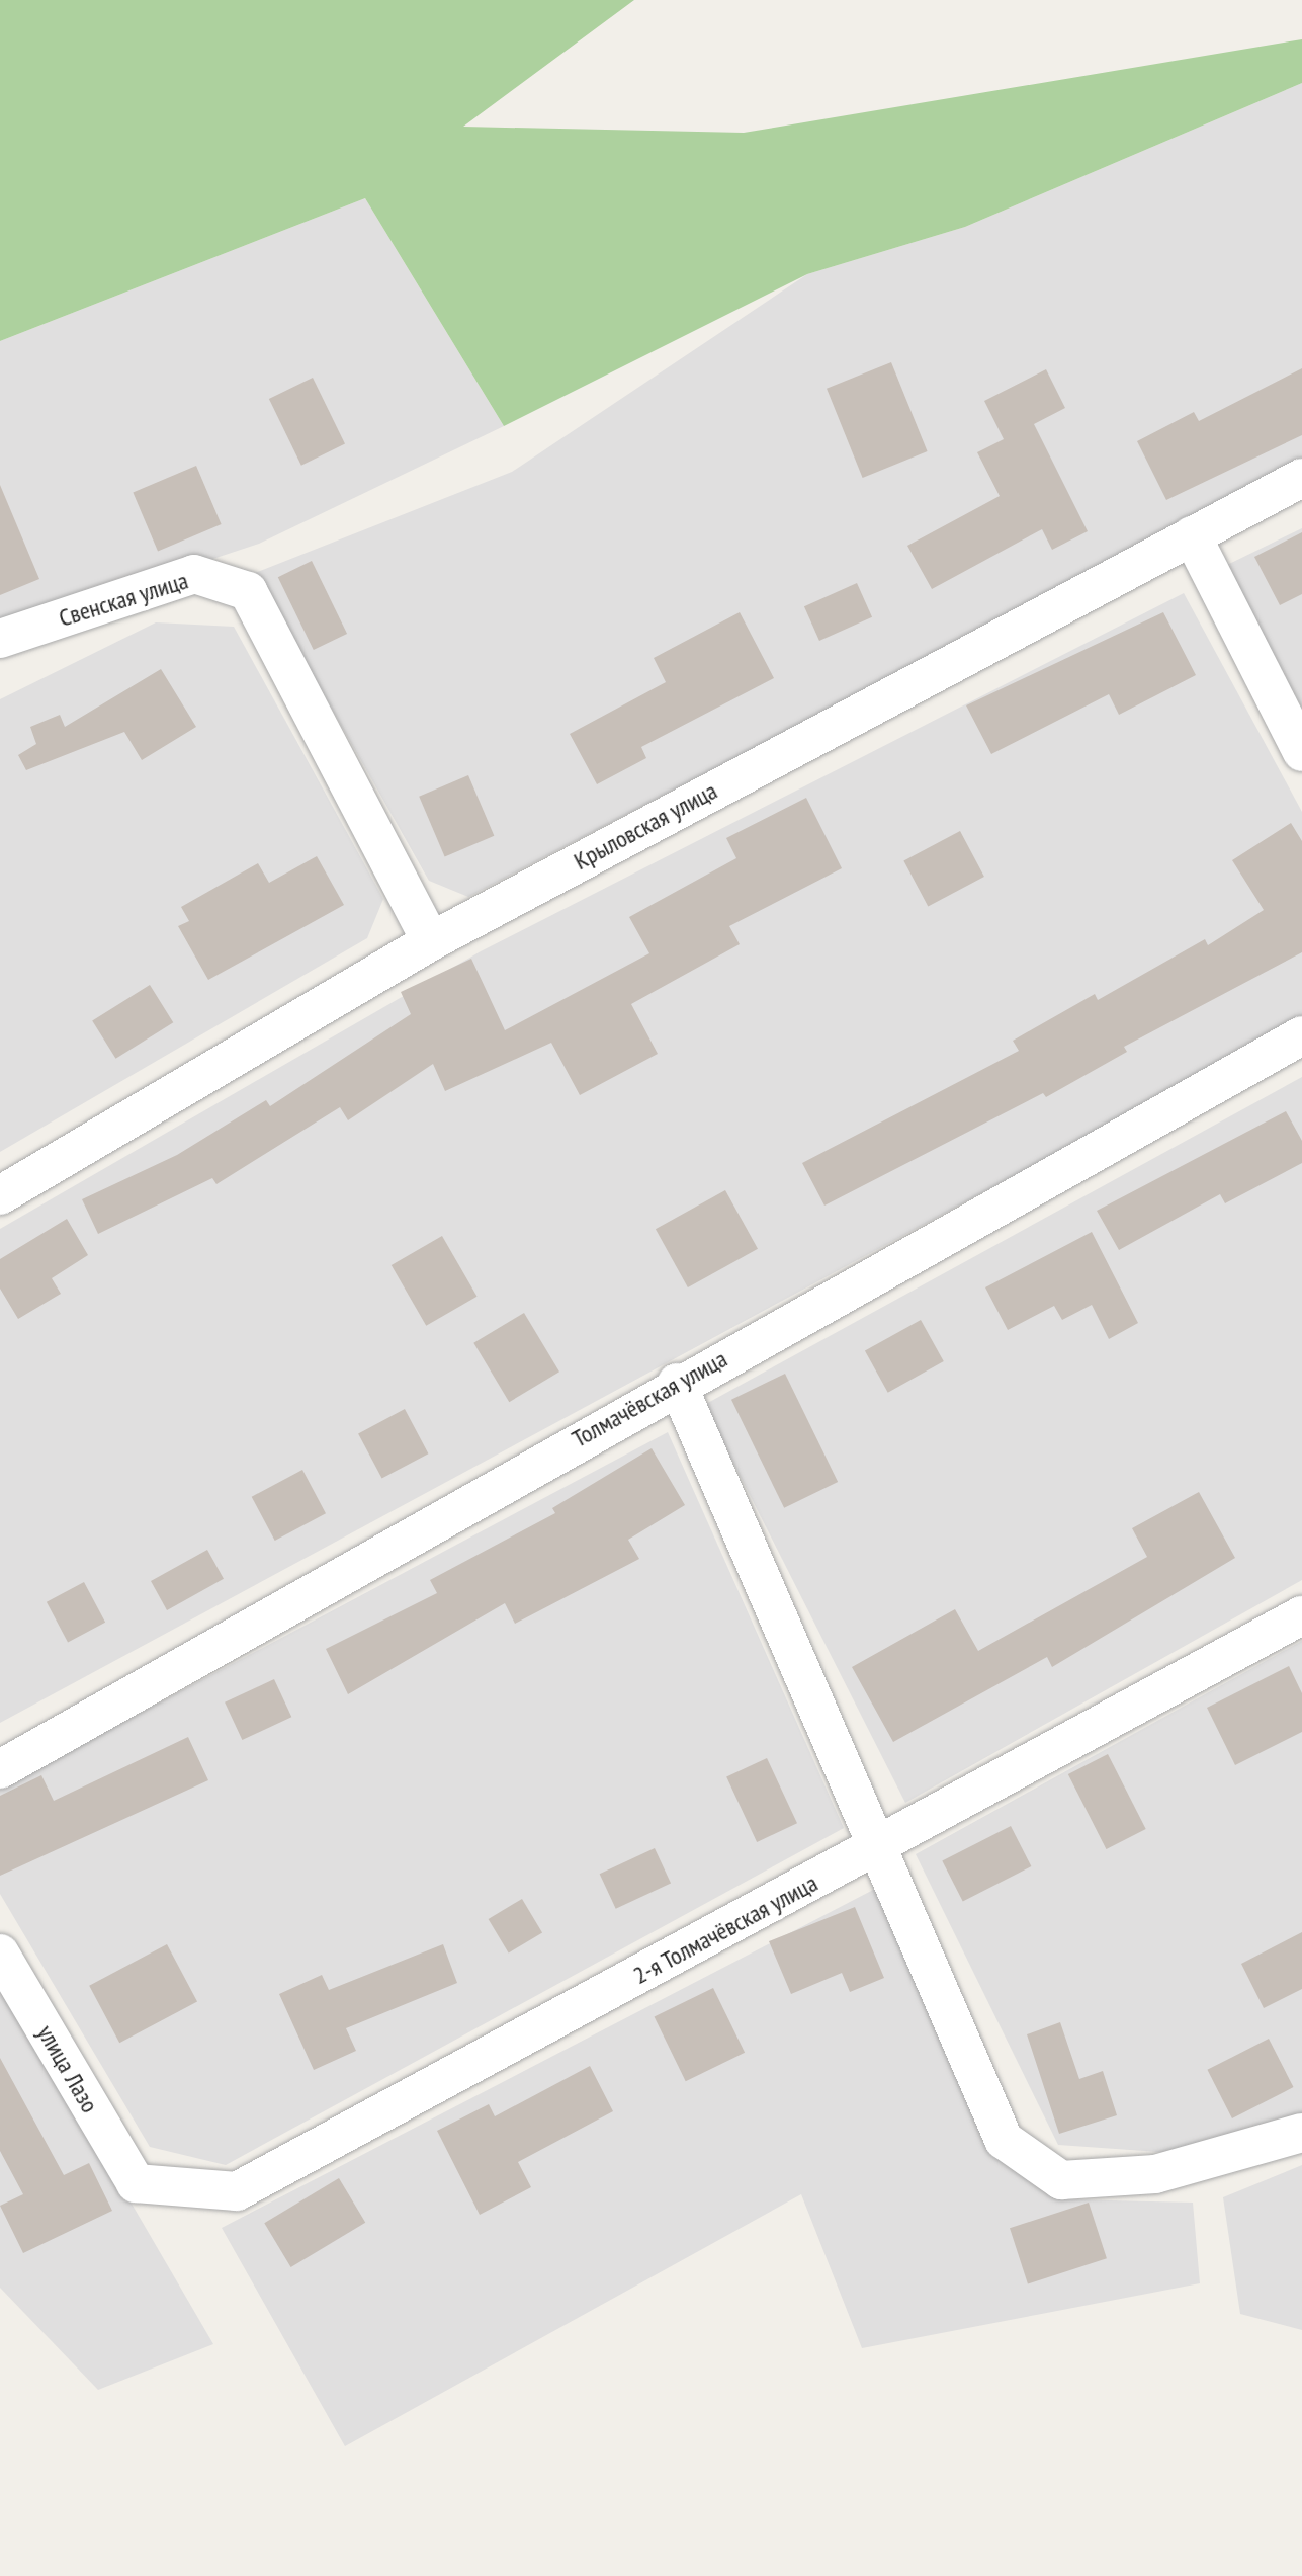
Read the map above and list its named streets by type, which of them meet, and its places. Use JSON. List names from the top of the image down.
{
  "streets": {
    "street": [
      "Свенская улица",
      "Крыловская улица",
      "Толмачёвская улица",
      "2-я Толмачёвская улица",
      "улица Лазо"
    ]
  },
  "crossings": [
    ["Свенская улица", "Крыловская улица"],
    ["2-я Толмачёвская улица", "улица Лазо"]
  ]
}
